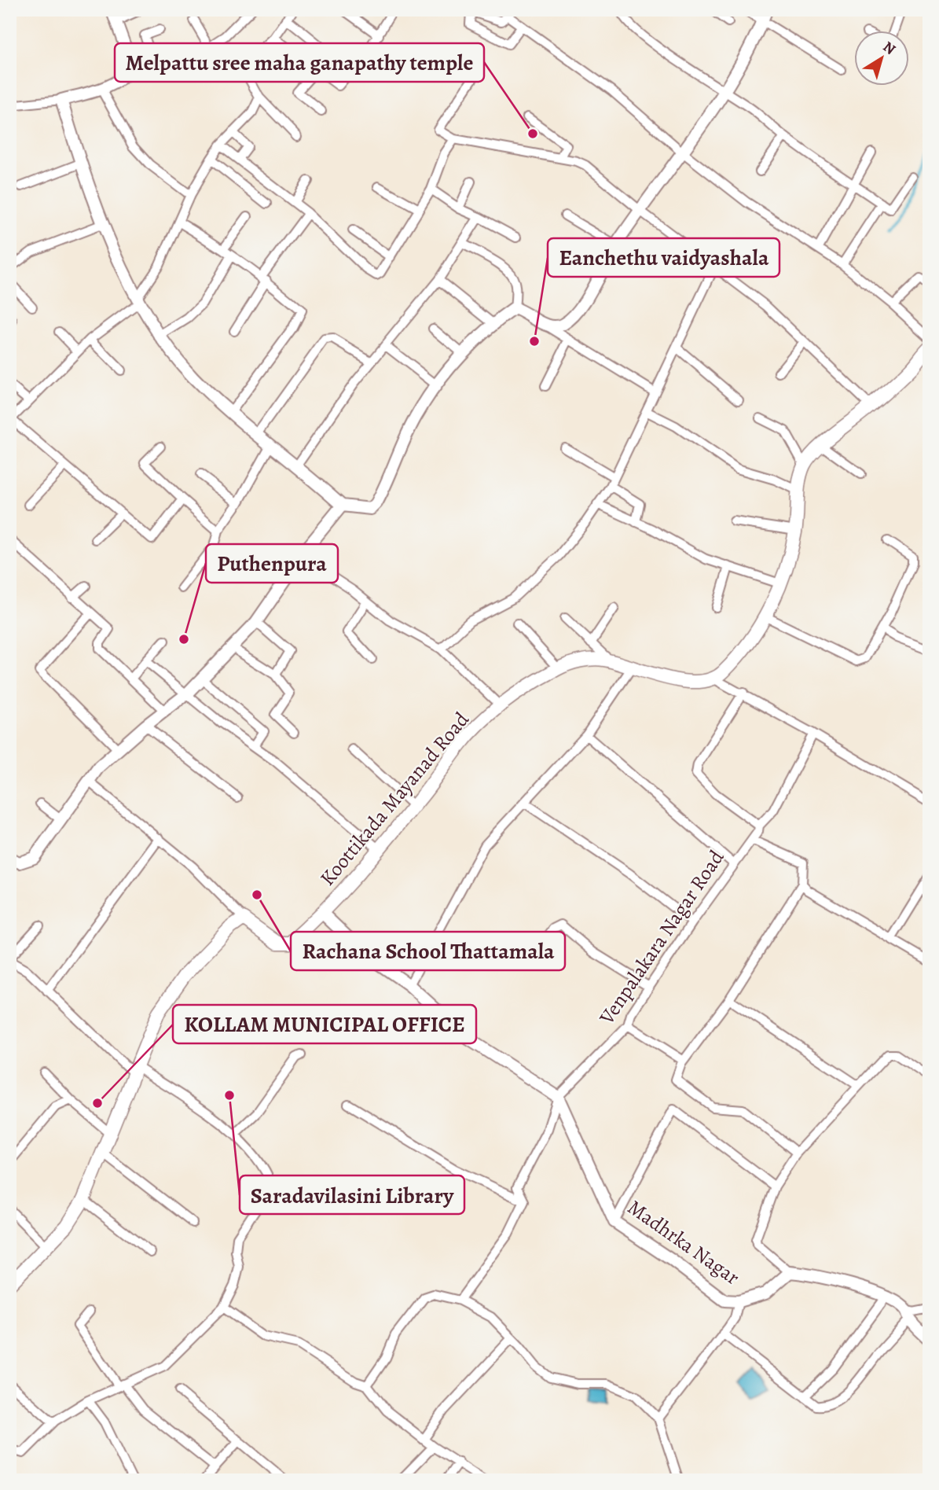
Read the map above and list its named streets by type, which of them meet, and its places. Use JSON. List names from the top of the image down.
{
  "streets": {
    "main road": ["Koottikada Mayanad Road"],
    "street": ["Venpalakara Nagar Road", "Madhrka Nagar"]
  },
  "crossings": [
    ["Venpalakara Nagar Road", "Madhrka Nagar"]
  ],
  "places": [
    "Melpattu sree maha ganapathy temple",
    "Eanchethu vaidyashala",
    "Puthenpura",
    "Rachana School Thattamala",
    "Saradavilasini Library",
    "KOLLAM MUNICIPAL OFFICE"
  ],
  "north": "top right"
}
